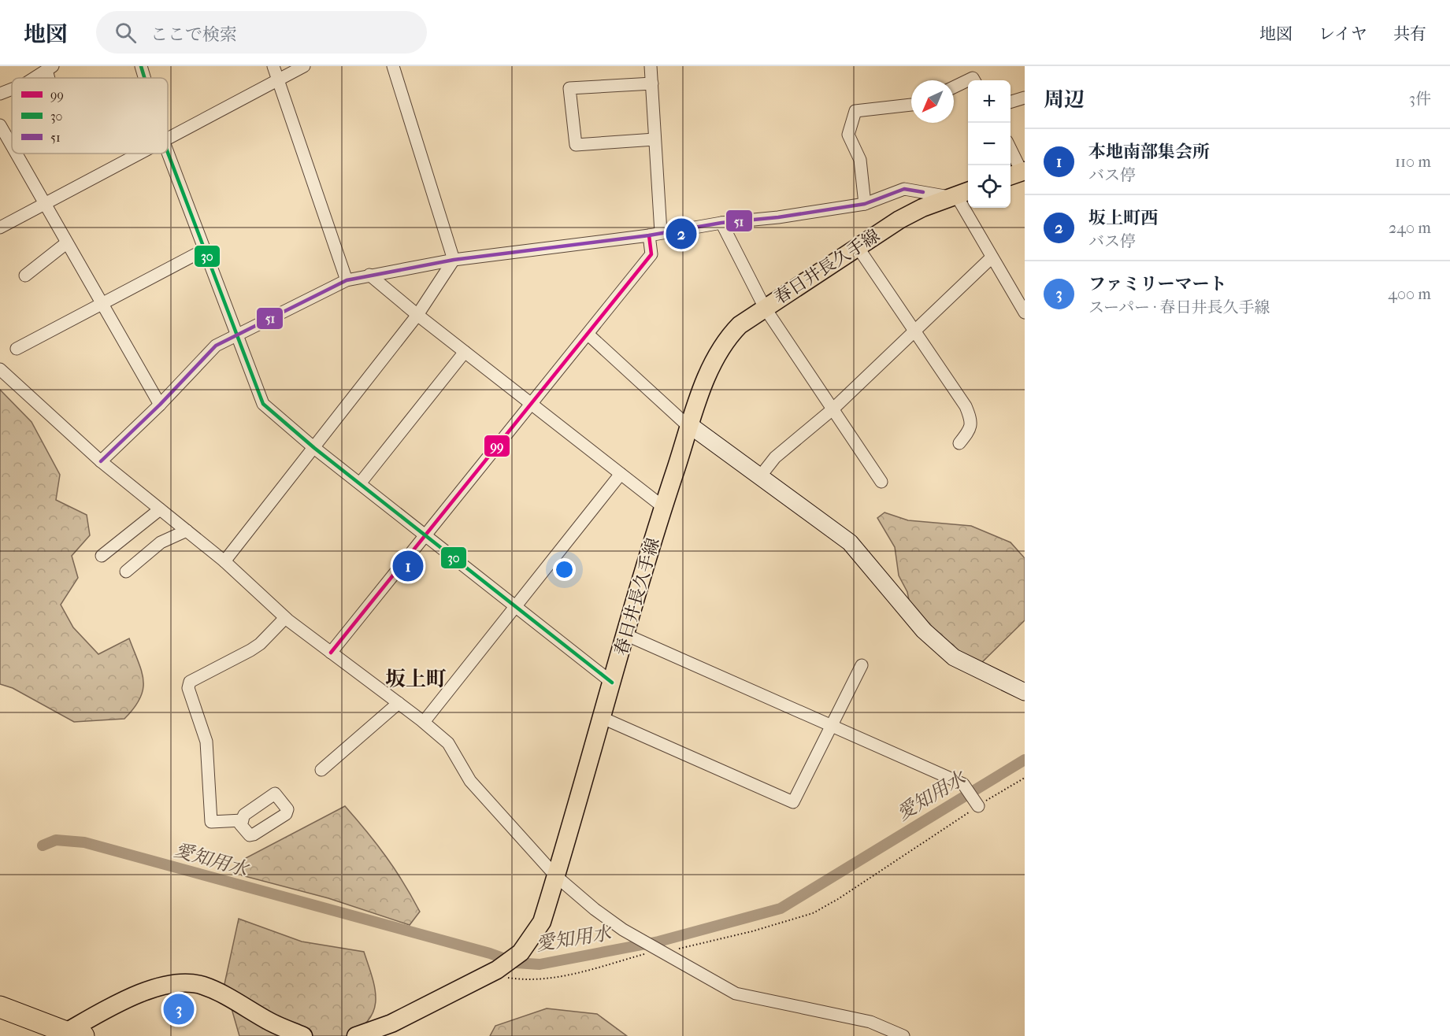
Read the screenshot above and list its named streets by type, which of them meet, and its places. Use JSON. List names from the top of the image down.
{
  "streets": {
    "main road": ["春日井長久手線"]
  },
  "districts": ["坂上町"],
  "water": ["愛知用水"],
  "lines": ["transit line 30", "transit line 51", "transit line 99"],
  "legend": ["99", "30", "51"],
  "north": "bottom left",
  "page": {
    "header": "地図",
    "search": "ここで検索",
    "nav": ["地図", "レイヤ", "共有"],
    "heading": ["周辺", "3件"],
    "map_buttons": ["+", "−"],
    "list": [
      {
        "mark": "1",
        "name": "本地南部集会所",
        "note": "バス停",
        "value": "110 m"
      },
      {
        "mark": "2",
        "name": "坂上町西",
        "note": "バス停",
        "value": "240 m"
      },
      {
        "mark": "3",
        "name": "ファミリーマート",
        "note": "スーパー · 春日井長久手線",
        "value": "400 m"
      }
    ],
    "pins": ["2", "1", "3"]
  }
}
